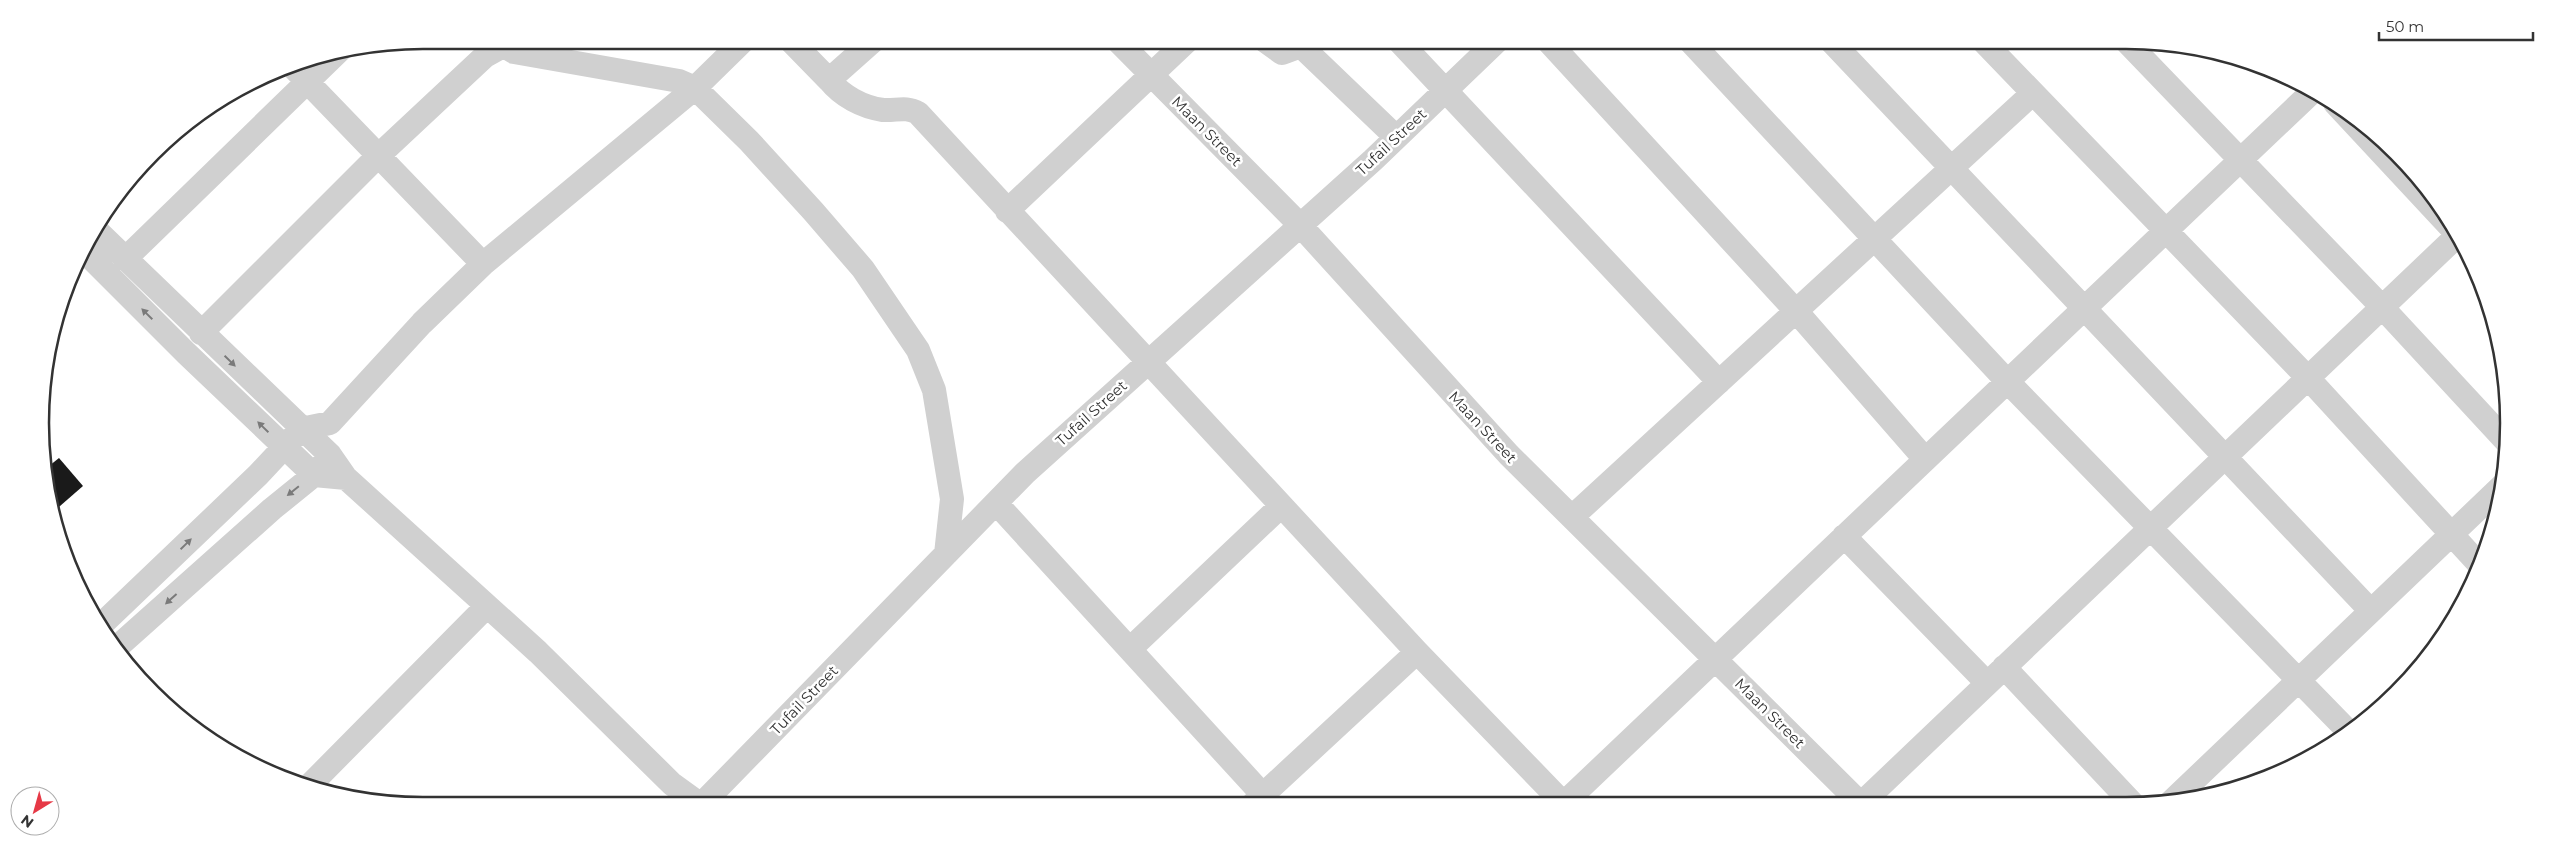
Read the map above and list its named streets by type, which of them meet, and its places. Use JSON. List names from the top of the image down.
{
  "streets": {
    "street": ["Maan Street", "Tufail Street"]
  },
  "crossings": [
    ["Maan Street", "Tufail Street"]
  ],
  "scale_bar": "50 m",
  "north": "bottom left"
}
